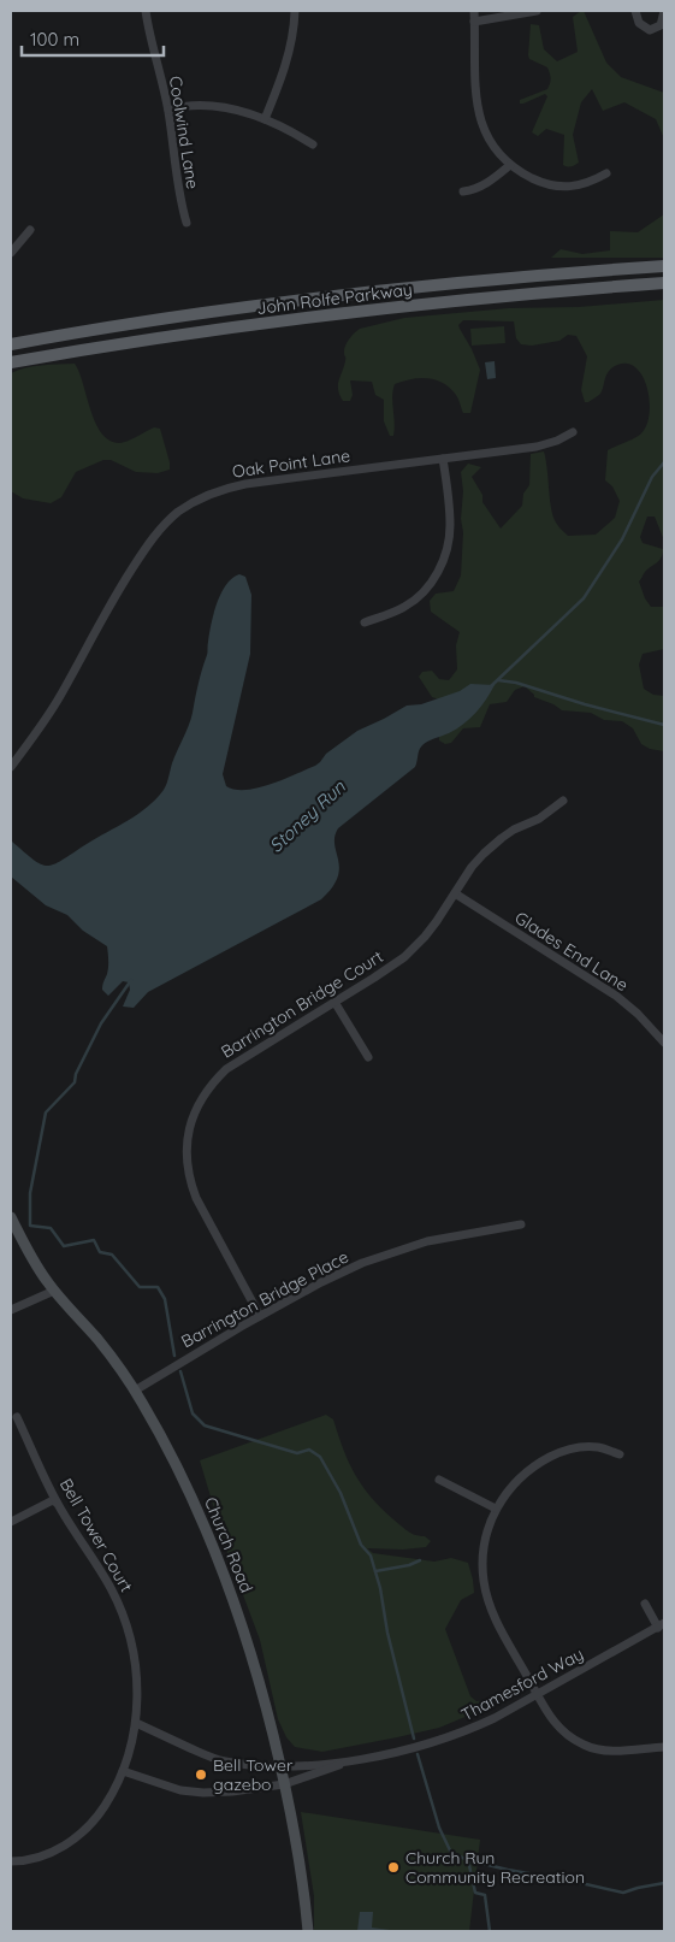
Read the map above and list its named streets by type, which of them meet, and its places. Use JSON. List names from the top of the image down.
{
  "streets": {
    "main road": ["John Rolfe Parkway", "Church Road"],
    "street": [
      "Coolwind Lane",
      "Oak Point Lane",
      "Glades End Lane",
      "Barrington Bridge Court",
      "Barrington Bridge Place",
      "Bell Tower Court",
      "Thamesford Way"
    ]
  },
  "crossings": [
    ["Glades End Lane", "Barrington Bridge Court"],
    ["Barrington Bridge Court", "Barrington Bridge Place"],
    ["Barrington Bridge Place", "Church Road"],
    ["Bell Tower Court", "Thamesford Way"],
    ["Church Road", "Thamesford Way"]
  ],
  "water": ["Stoney Run"],
  "places": ["Bell Tower gazebo", "Church Run Community Recreation"],
  "scale_bar": "100 m"
}
